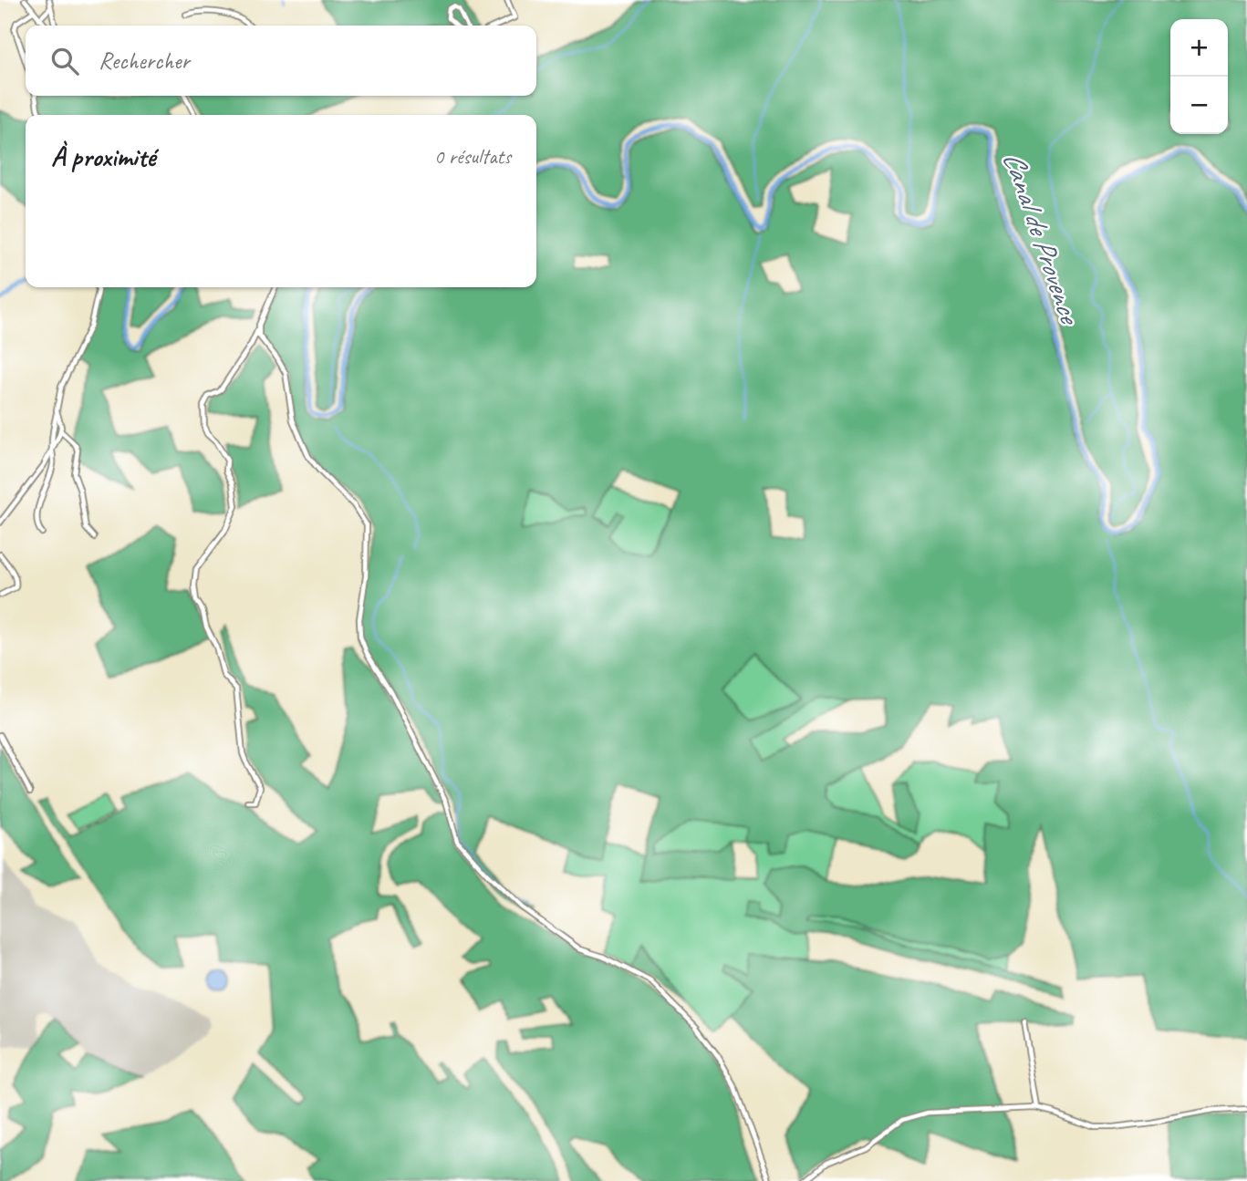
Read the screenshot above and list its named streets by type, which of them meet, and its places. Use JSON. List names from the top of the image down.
{
  "water": ["Canal de Provence"],
  "page": {
    "map_buttons": ["+", "−"],
    "search": "Rechercher",
    "heading": ["À proximité", "0 résultats"]
  }
}
